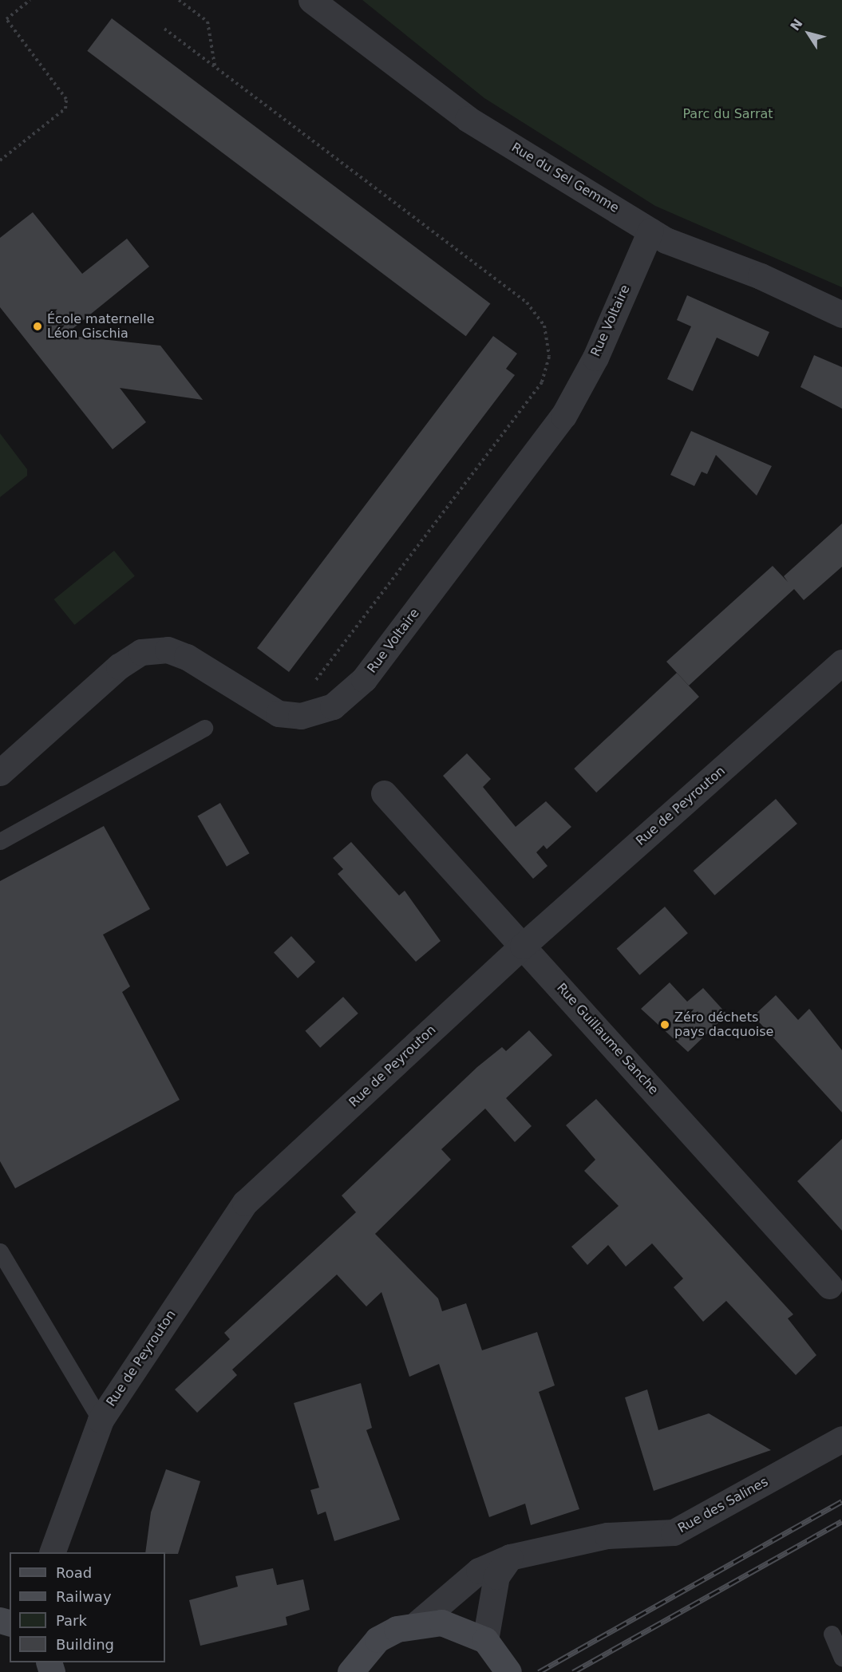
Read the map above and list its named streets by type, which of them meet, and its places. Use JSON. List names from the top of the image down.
{
  "streets": {
    "street": [
      "Rue du Sel Gemme",
      "Rue Voltaire",
      "Rue de Peyrouton",
      "Rue Guillaume Sanche",
      "Rue des Salines"
    ]
  },
  "crossings": [
    ["Rue du Sel Gemme", "Rue Voltaire"],
    ["Rue de Peyrouton", "Rue Guillaume Sanche"]
  ],
  "parks": ["Parc du Sarrat"],
  "places": ["École maternelle Léon Gischia", "Zéro déchets pays dacquoise"],
  "legend": [
    "Road",
    "Railway",
    "Park",
    "Building"
  ],
  "north": "top left"
}
